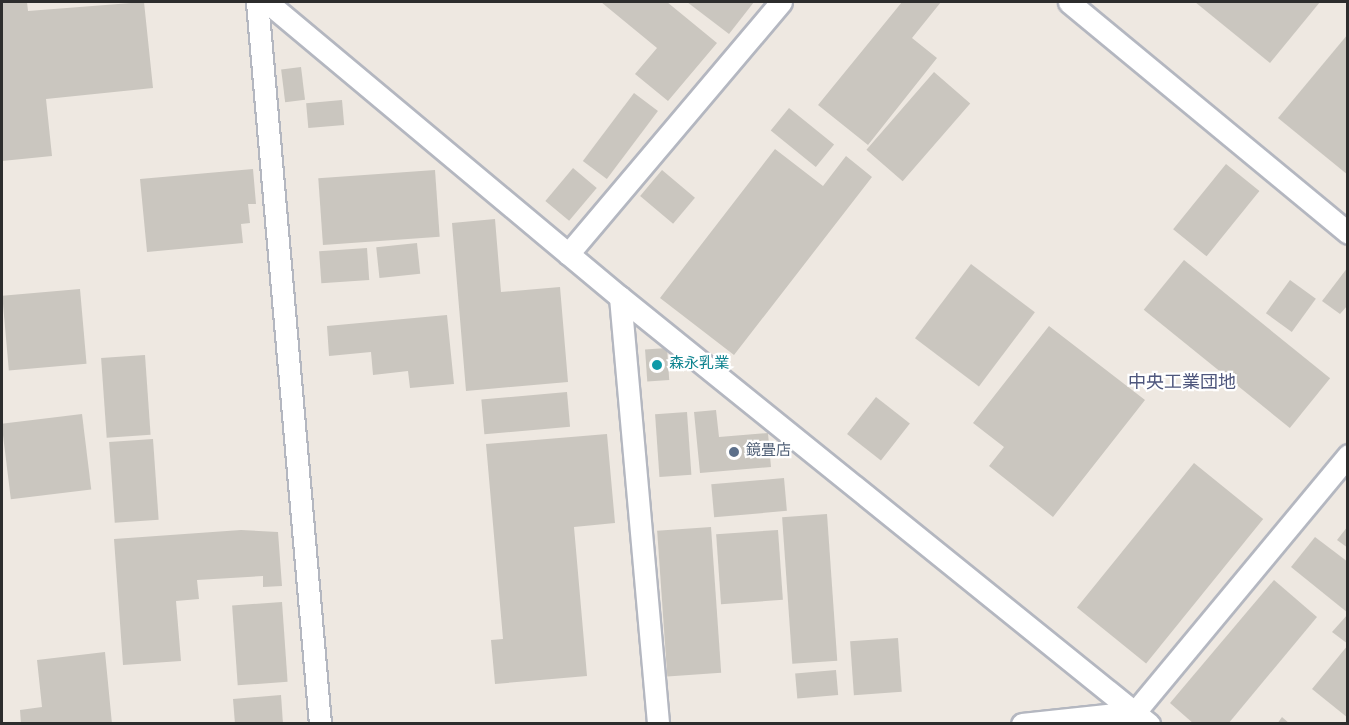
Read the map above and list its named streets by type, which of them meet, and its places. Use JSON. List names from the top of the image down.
{
  "districts": ["中央工業団地"],
  "places": ["森永乳業", "鏡畳店"]
}
